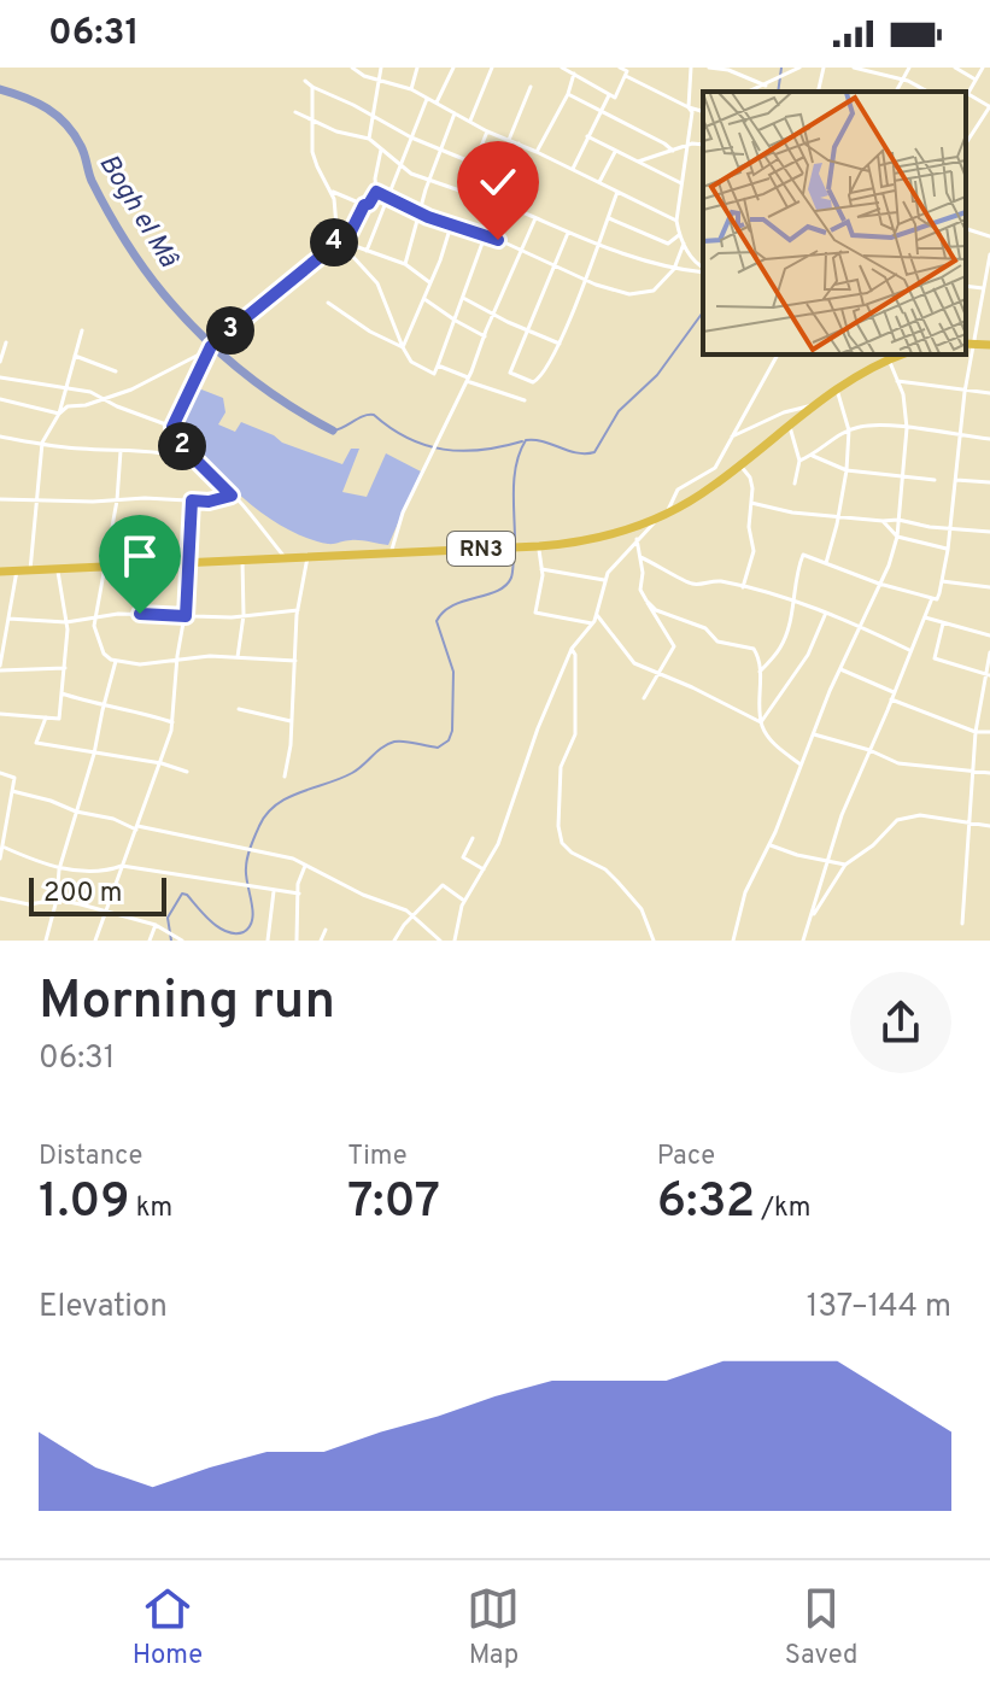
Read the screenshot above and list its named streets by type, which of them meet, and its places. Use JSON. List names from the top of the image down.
{
  "streets": {
    "highway": ["RN3"]
  },
  "water": ["Bogh el Mâ"],
  "scale_bar": "200 m",
  "page": {
    "status": "06:31",
    "pins": ["4", "3", "2"],
    "scale": "200 m",
    "heading": ["Morning run", "06:31"],
    "stats": [
      ["Distance", "1.09 km"],
      ["Time", "7:07"],
      ["Pace", "6:32 /km"]
    ],
    "chart": ["Elevation", "137–144 m"],
    "tabs": ["Home", "Map", "Saved"]
  }
}
